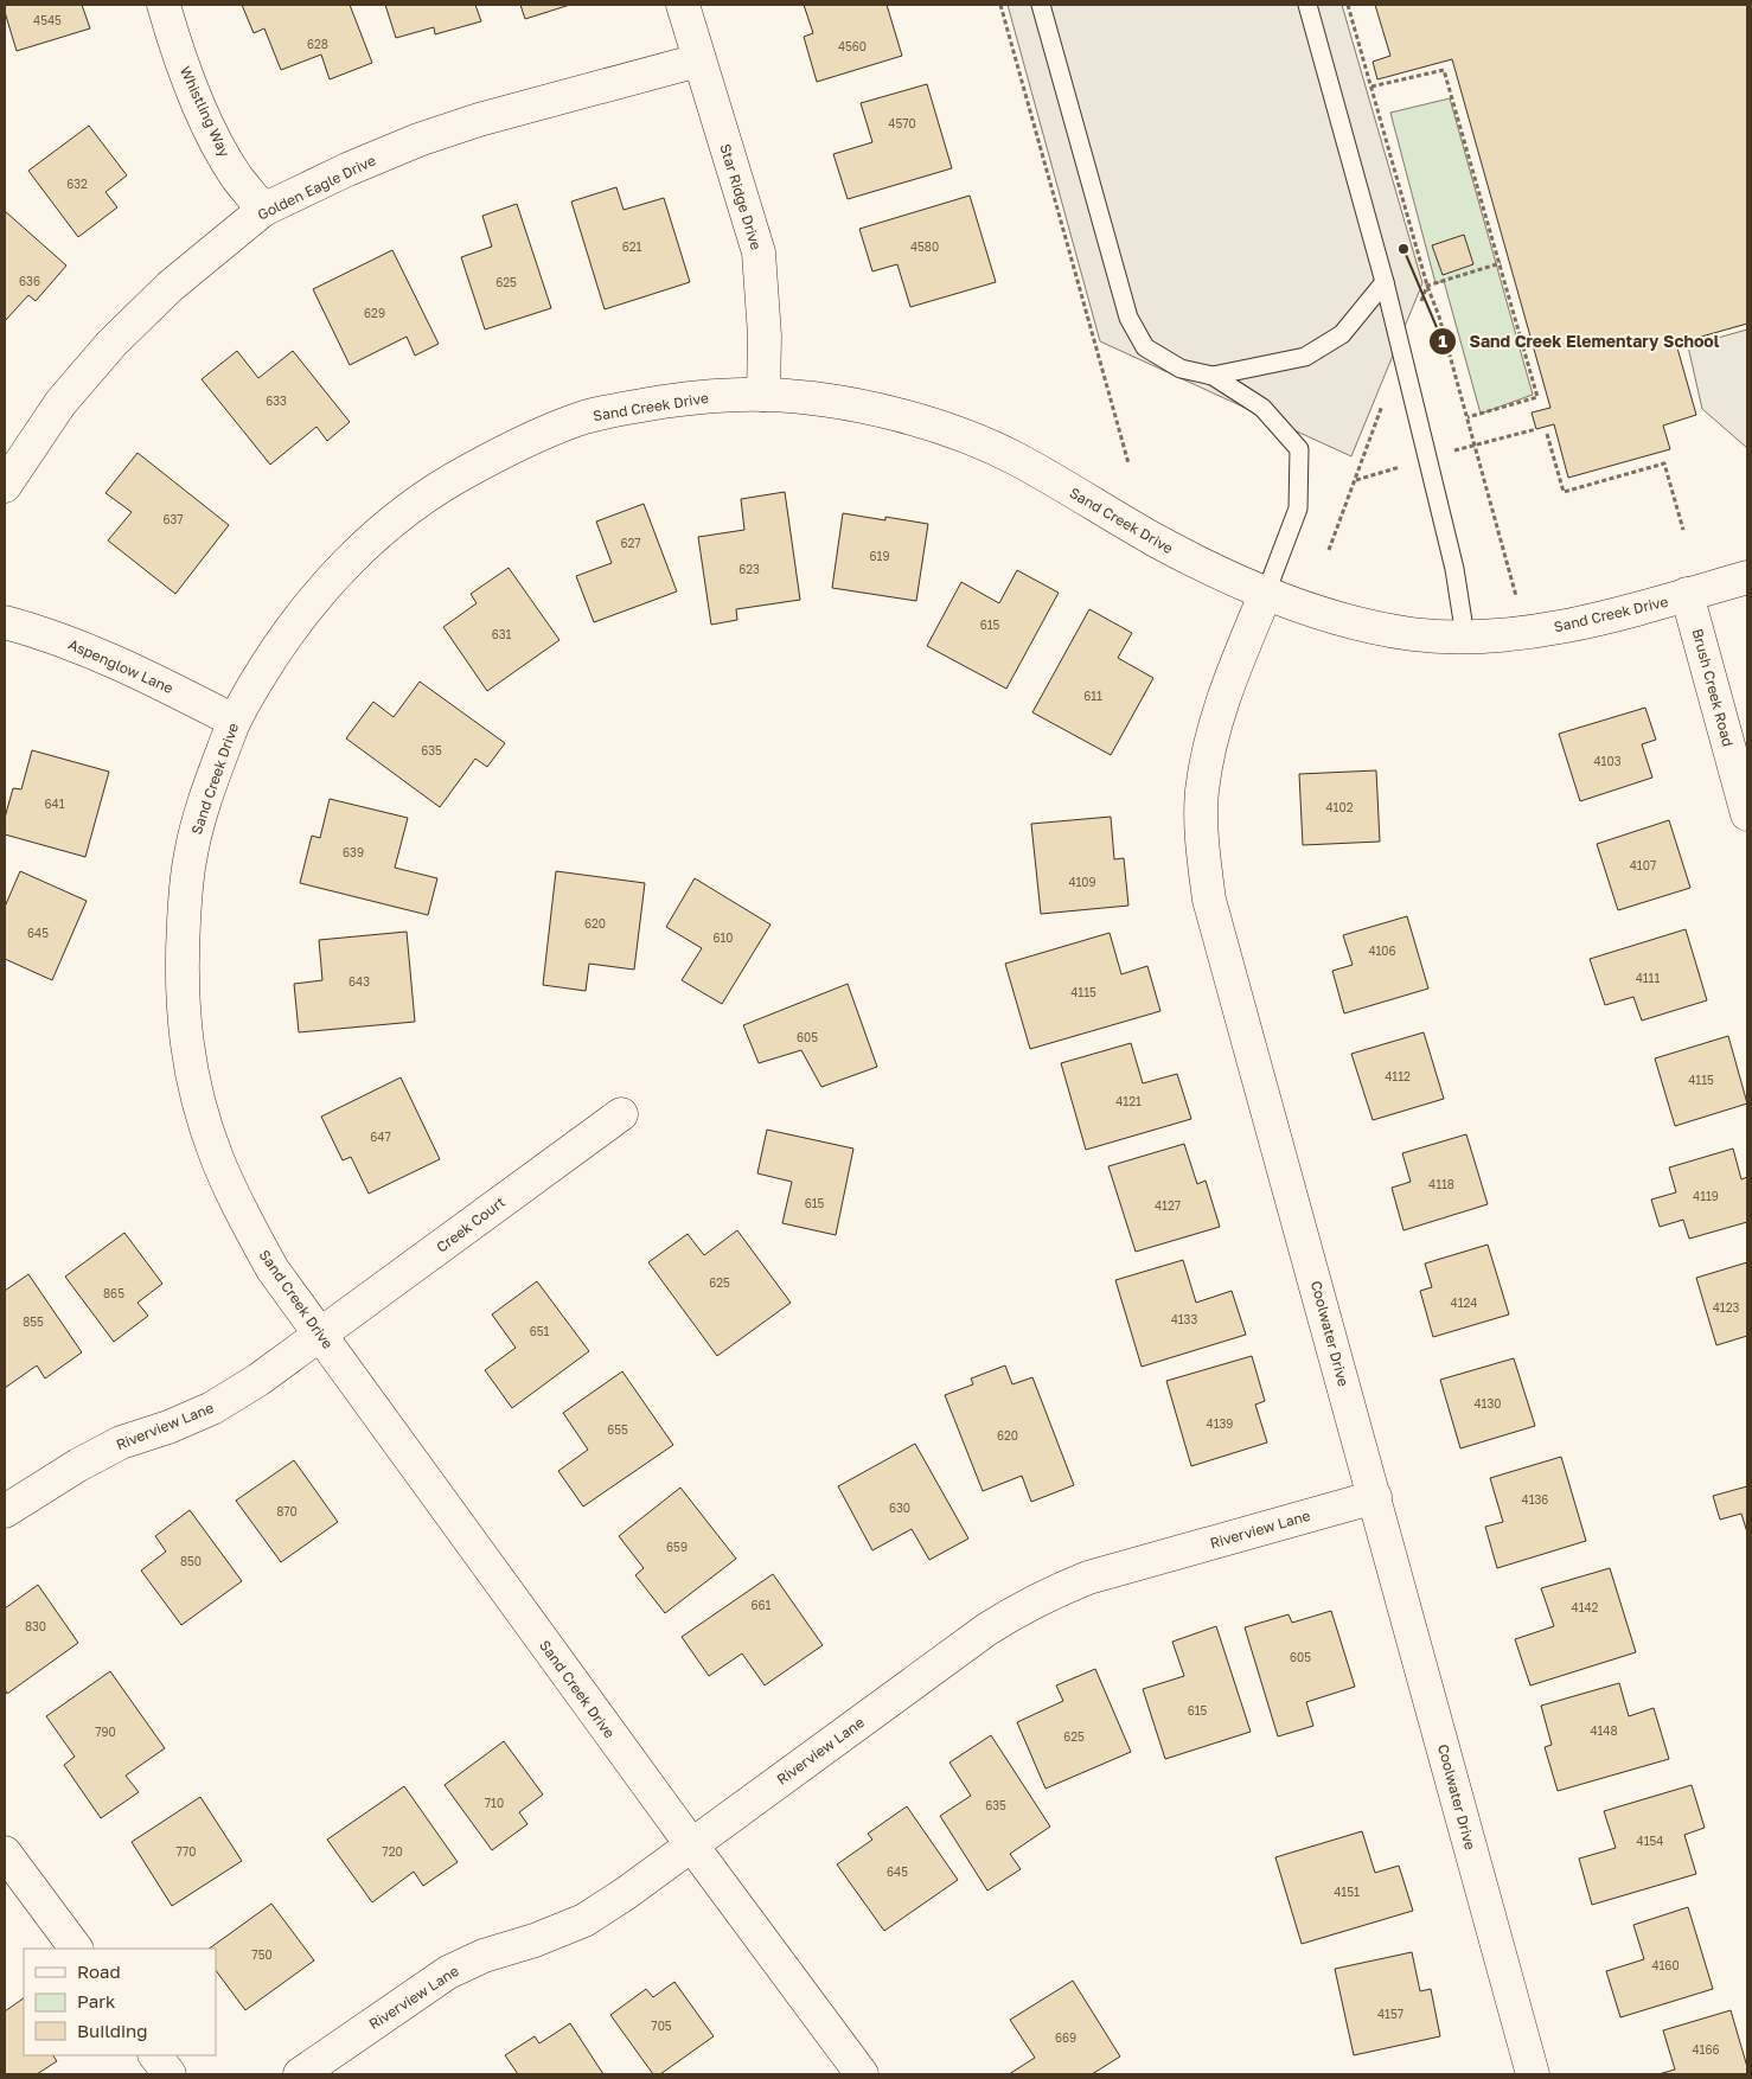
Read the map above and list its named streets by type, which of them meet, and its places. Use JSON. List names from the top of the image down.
{
  "streets": {
    "street": [
      "Whistling Way",
      "Golden Eagle Drive",
      "Star Ridge Drive",
      "Sand Creek Drive",
      "Aspenglow Lane",
      "Brush Creek Road",
      "Creek Court",
      "Coolwater Drive",
      "Riverview Lane"
    ]
  },
  "crossings": [
    ["Whistling Way", "Golden Eagle Drive"],
    ["Golden Eagle Drive", "Star Ridge Drive"],
    ["Star Ridge Drive", "Sand Creek Drive"],
    ["Sand Creek Drive", "Aspenglow Lane"],
    ["Sand Creek Drive", "Brush Creek Road"],
    ["Sand Creek Drive", "Creek Court"],
    ["Sand Creek Drive", "Coolwater Drive"],
    ["Sand Creek Drive", "Riverview Lane"],
    ["Creek Court", "Riverview Lane"],
    ["Coolwater Drive", "Riverview Lane"]
  ],
  "places": ["Sand Creek Elementary School"],
  "house_numbers": [
    "4545",
    "628",
    "4560",
    "4570",
    "632",
    "621",
    "4580",
    "636",
    "625",
    "629",
    "633",
    "637",
    "627",
    "619",
    "623",
    "615",
    "631",
    "611",
    "635",
    "4103",
    "641",
    "4102",
    "639",
    "4107",
    "4109",
    "620",
    "645",
    "610",
    "4106",
    "4111",
    "643",
    "4115",
    "605",
    "4112",
    "4115",
    "4121",
    "647",
    "4118",
    "4119",
    "615",
    "4127",
    "625",
    "865",
    "4124",
    "4123",
    "4133",
    "855",
    "651",
    "4130",
    "4139",
    "655",
    "620",
    "4136",
    "630",
    "870",
    "659",
    "850",
    "661",
    "4142",
    "830",
    "605",
    "615",
    "4148",
    "790",
    "625",
    "710",
    "635",
    "4154",
    "770",
    "720",
    "645",
    "4151",
    "750",
    "4160",
    "4157",
    "705",
    "669",
    "4166"
  ],
  "legend": ["Road", "Park", "Building"]
}
